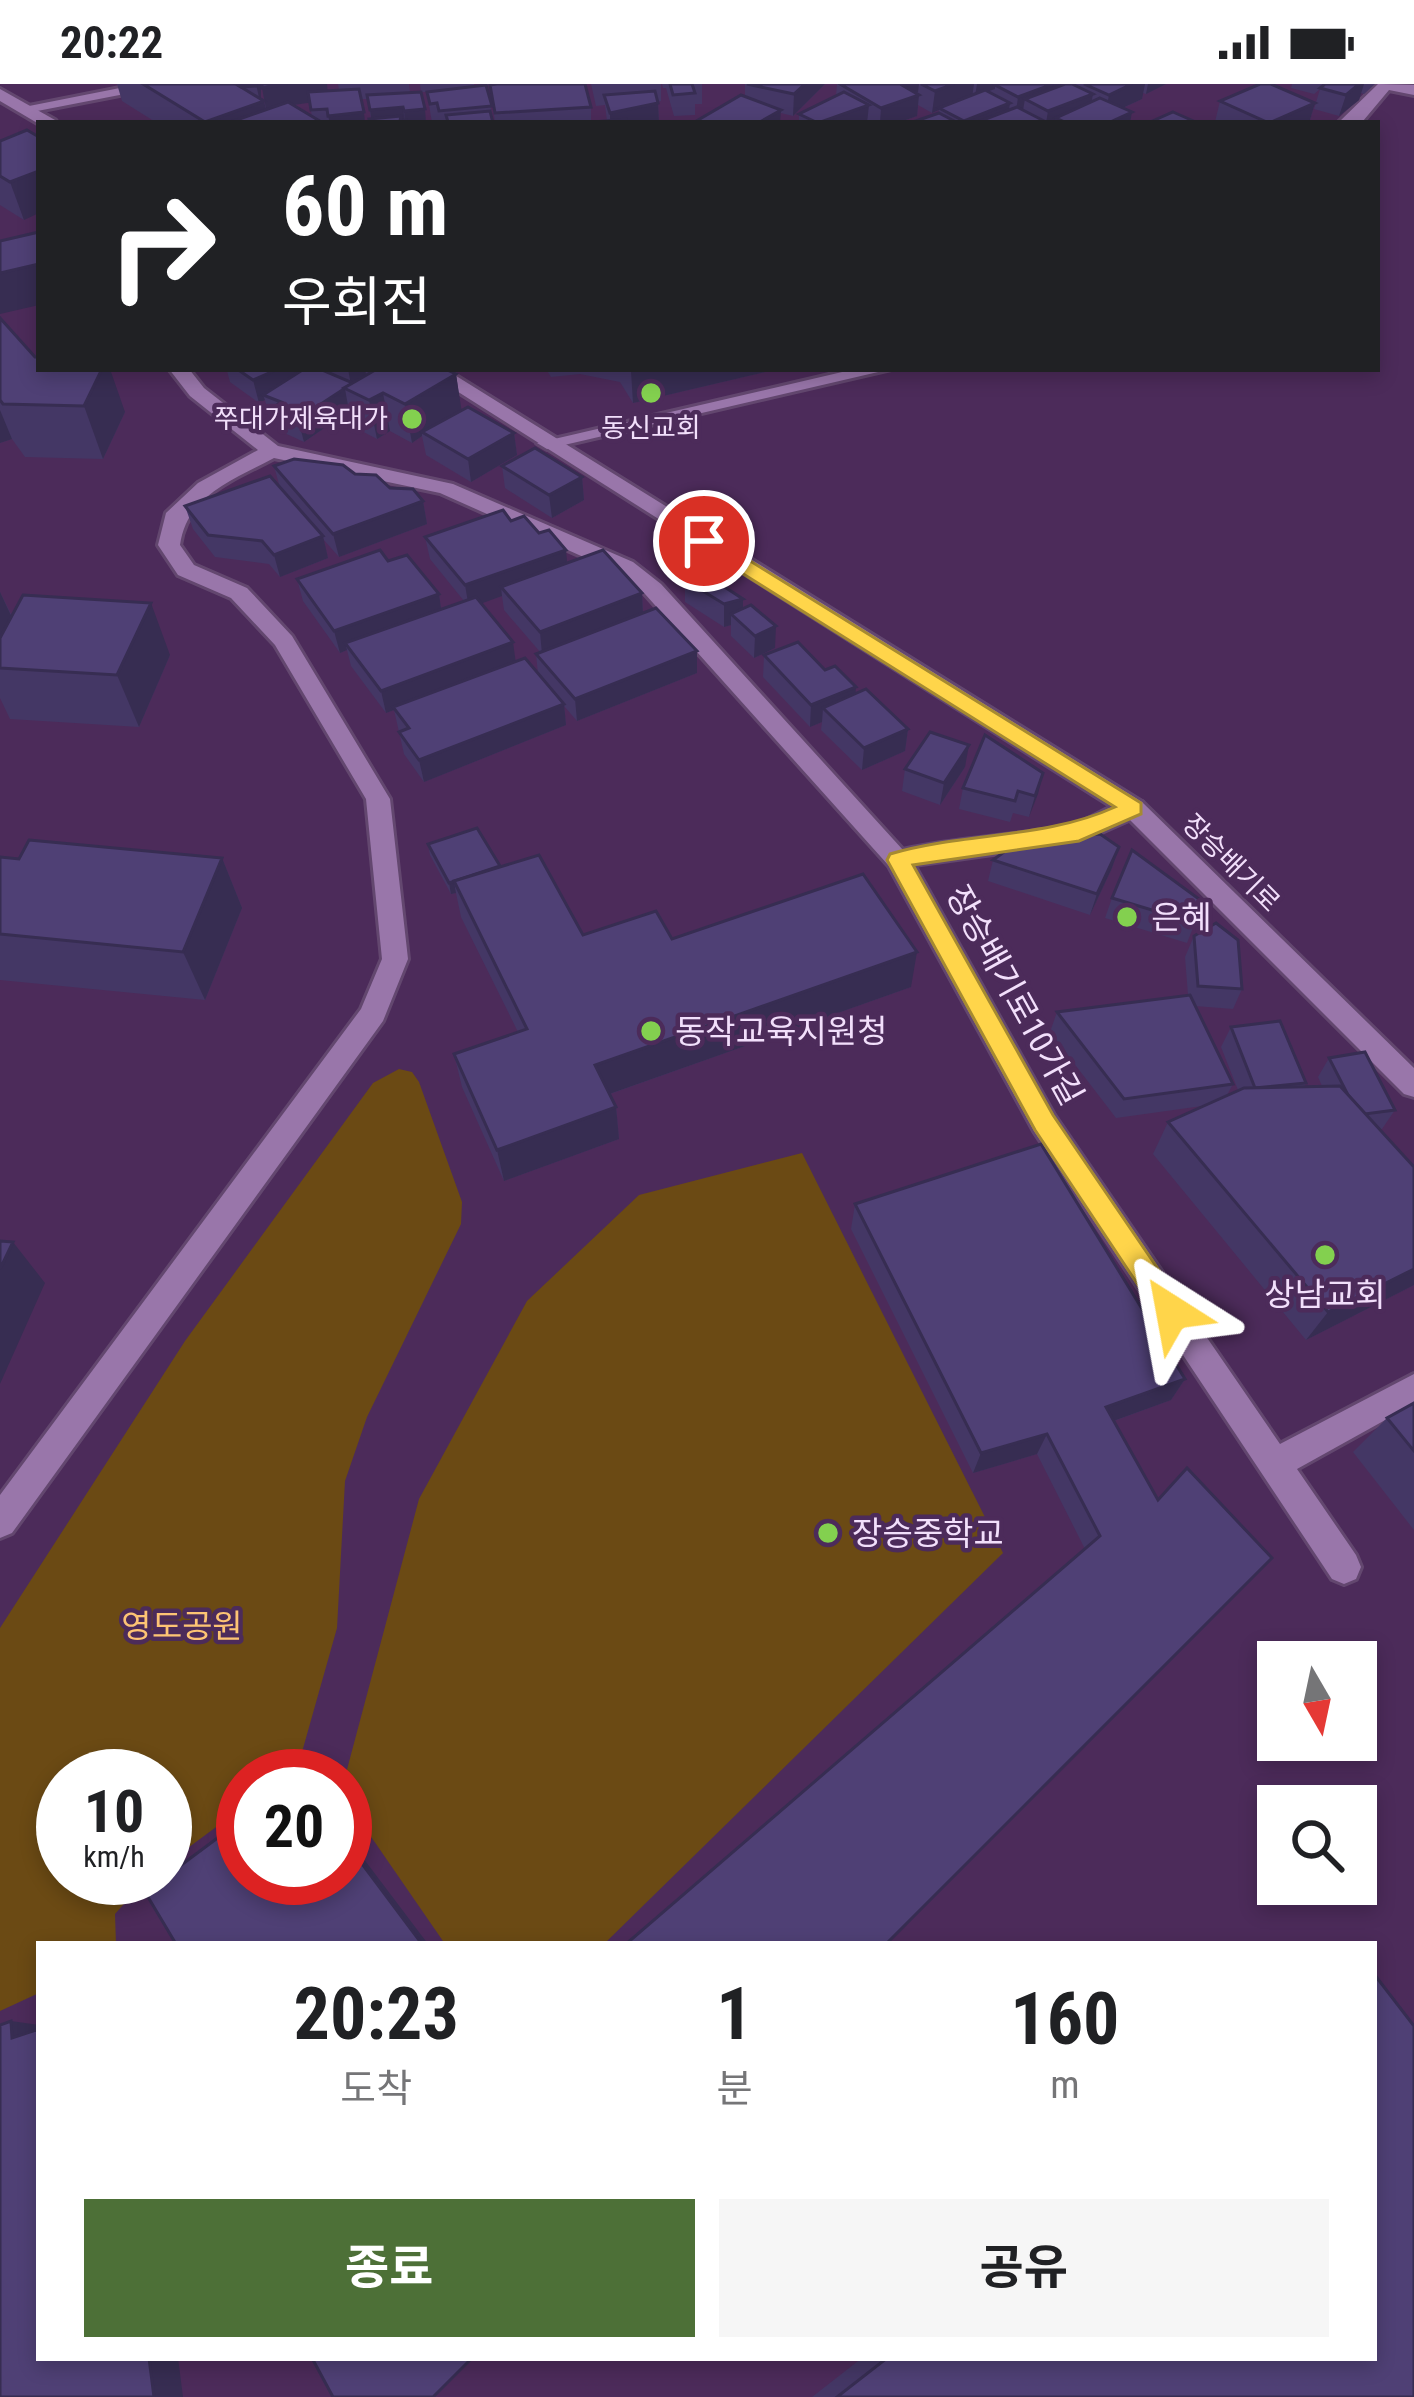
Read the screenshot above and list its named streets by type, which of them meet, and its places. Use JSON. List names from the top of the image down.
{
  "streets": {
    "main road": ["장승배기로", "장승배기로10가길"]
  },
  "parks": ["영도공원"],
  "places": [
    "동신교회",
    "쭈대가제육대가",
    "은혜",
    "동작교육지원청",
    "상남교회",
    "장승중학교"
  ],
  "north": "bottom",
  "page": {
    "status": "20:22",
    "turn": ["60 m", "우회전"],
    "speed": "10 km/h",
    "limit": "20",
    "eta": [
      "20:23",
      "도착",
      "1",
      "분",
      "160",
      "m"
    ],
    "buttons": ["종료", "공유"]
  }
}
